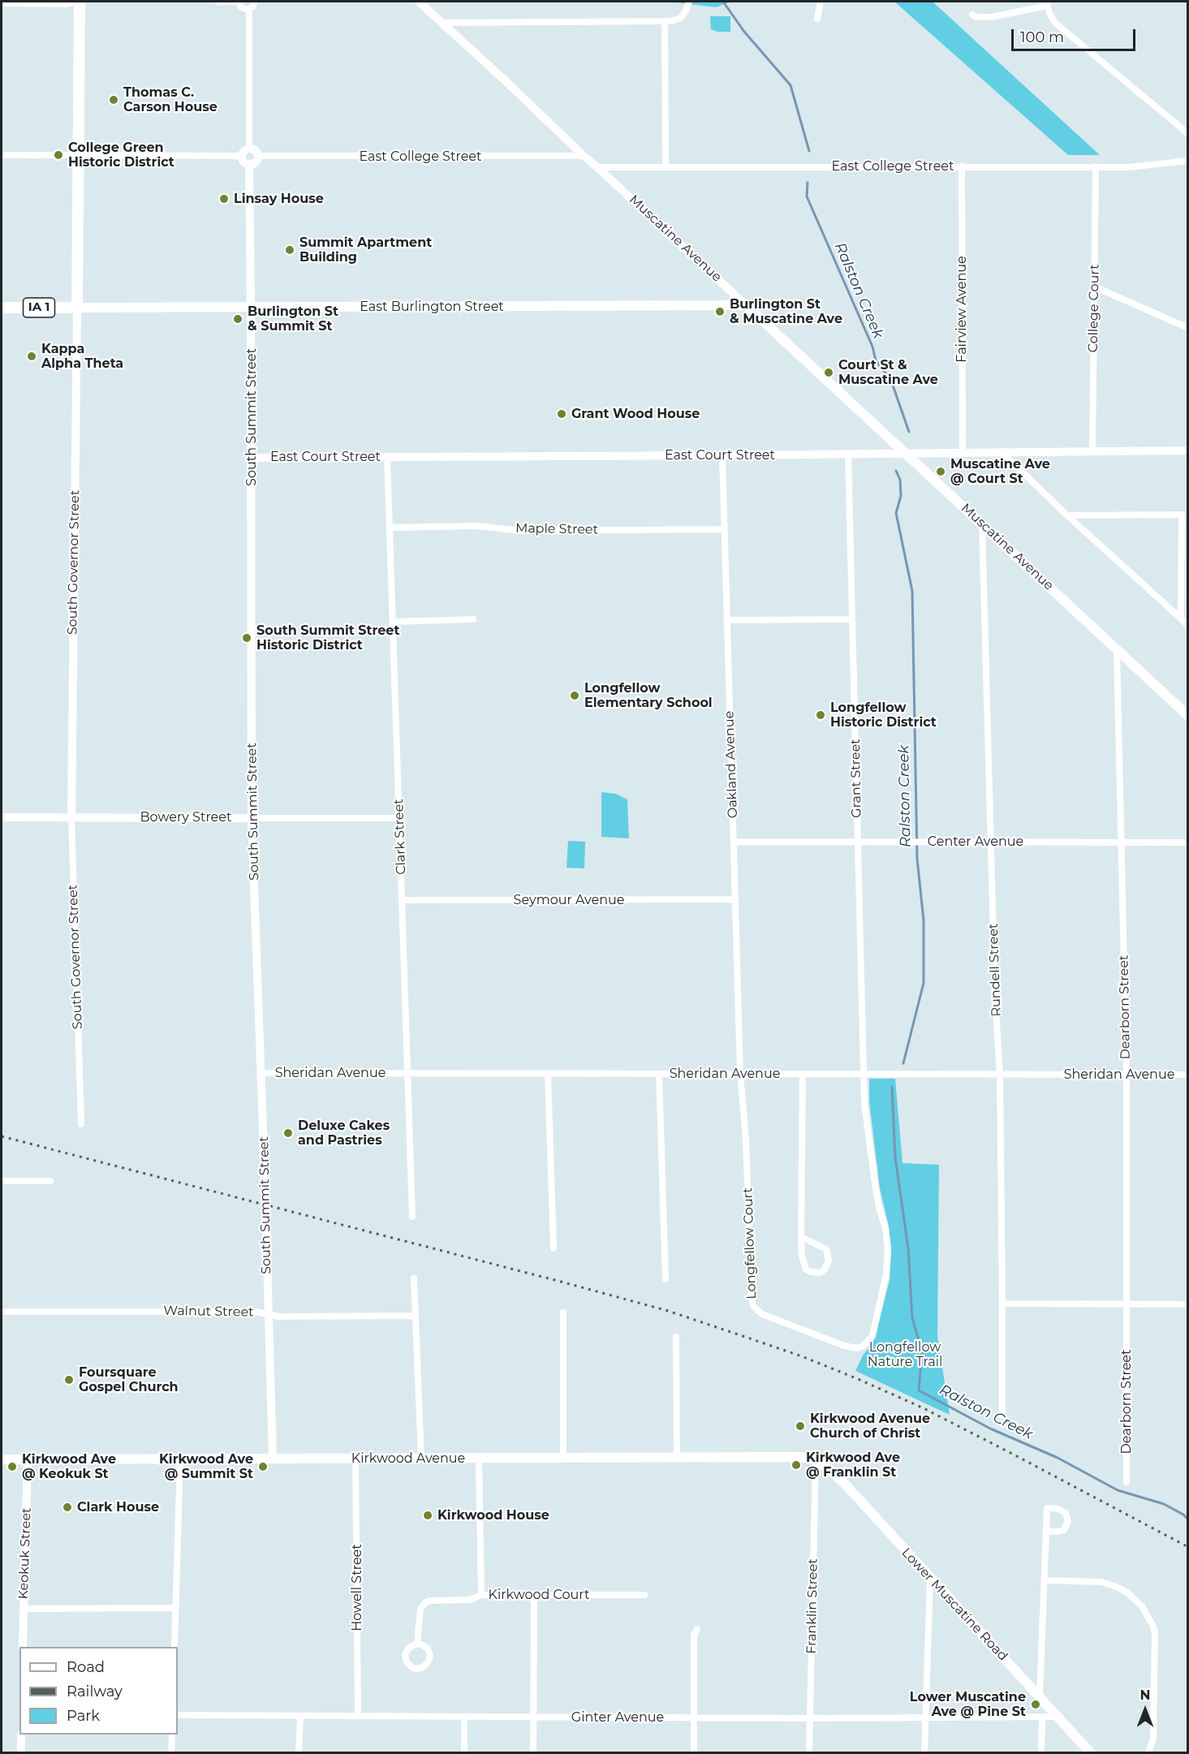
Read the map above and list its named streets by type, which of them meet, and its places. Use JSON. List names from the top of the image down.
{
  "streets": {
    "main road": [
      "Muscatine Avenue",
      "East Burlington Street",
      "IA 1",
      "South Governor Street",
      "Kirkwood Avenue",
      "Lower Muscatine Road"
    ],
    "street": [
      "East College Street",
      "College Court",
      "Fairview Avenue",
      "South Summit Street",
      "East Court Street",
      "Maple Street",
      "Oakland Avenue",
      "Grant Street",
      "Bowery Street",
      "Clark Street",
      "Center Avenue",
      "Seymour Avenue",
      "Rundell Street",
      "Dearborn Street",
      "Sheridan Avenue",
      "Longfellow Court",
      "Walnut Street",
      "Keokuk Street",
      "Howell Street",
      "Kirkwood Court",
      "Franklin Street",
      "Ginter Avenue"
    ]
  },
  "crossings": [
    ["East College Street", "Muscatine Avenue"],
    ["East College Street", "College Court"],
    ["East College Street", "Fairview Avenue"],
    ["East College Street", "South Summit Street"],
    ["Muscatine Avenue", "East Burlington Street"],
    ["Muscatine Avenue", "East Court Street"],
    ["Muscatine Avenue", "Rundell Street"],
    ["Muscatine Avenue", "Dearborn Street"],
    ["East Burlington Street", "South Summit Street"],
    ["East Burlington Street", "South Governor Street"],
    ["College Court", "East Court Street"],
    ["Fairview Avenue", "East Court Street"],
    ["South Summit Street", "East Court Street"],
    ["South Summit Street", "Bowery Street"],
    ["South Summit Street", "Sheridan Avenue"],
    ["South Summit Street", "Walnut Street"],
    ["South Summit Street", "Kirkwood Avenue"],
    ["East Court Street", "Oakland Avenue"],
    ["East Court Street", "Grant Street"],
    ["East Court Street", "Clark Street"],
    ["Maple Street", "Oakland Avenue"],
    ["Maple Street", "Clark Street"],
    ["South Governor Street", "Bowery Street"],
    ["Oakland Avenue", "Center Avenue"],
    ["Oakland Avenue", "Seymour Avenue"],
    ["Oakland Avenue", "Sheridan Avenue"],
    ["Oakland Avenue", "Longfellow Court"],
    ["Grant Street", "Center Avenue"],
    ["Grant Street", "Sheridan Avenue"],
    ["Grant Street", "Longfellow Court"],
    ["Bowery Street", "Clark Street"],
    ["Clark Street", "Seymour Avenue"],
    ["Clark Street", "Sheridan Avenue"],
    ["Center Avenue", "Rundell Street"],
    ["Center Avenue", "Dearborn Street"],
    ["Rundell Street", "Sheridan Avenue"],
    ["Dearborn Street", "Sheridan Avenue"],
    ["Sheridan Avenue", "Longfellow Court"],
    ["Kirkwood Avenue", "Keokuk Street"],
    ["Kirkwood Avenue", "Howell Street"],
    ["Kirkwood Avenue", "Kirkwood Court"],
    ["Kirkwood Avenue", "Lower Muscatine Road"],
    ["Kirkwood Avenue", "Franklin Street"],
    ["Howell Street", "Ginter Avenue"],
    ["Lower Muscatine Road", "Franklin Street"],
    ["Lower Muscatine Road", "Ginter Avenue"],
    ["Franklin Street", "Ginter Avenue"]
  ],
  "water": ["Ralston Creek"],
  "parks": ["Longfellow Nature Trail"],
  "places": [
    "Thomas C. Carson House",
    "College Green Historic District",
    "Linsay House",
    "Summit Apartment Building",
    "Burlington St & Muscatine Ave",
    "Burlington St & Summit St",
    "Kappa Alpha Theta",
    "Court St & Muscatine Ave",
    "Grant Wood House",
    "Muscatine Ave @ Court St",
    "South Summit Street Historic District",
    "Longfellow Elementary School",
    "Longfellow Historic District",
    "Deluxe Cakes and Pastries",
    "Foursquare Gospel Church",
    "Kirkwood Avenue Church of Christ",
    "Kirkwood Ave @ Franklin St",
    "Kirkwood Ave @ Keokuk St",
    "Kirkwood Ave @ Summit St",
    "Clark House",
    "Kirkwood House",
    "Lower Muscatine Ave @ Pine St"
  ],
  "legend": ["Road", "Railway", "Park"],
  "scale_bar": "100 m",
  "north": "top"
}
